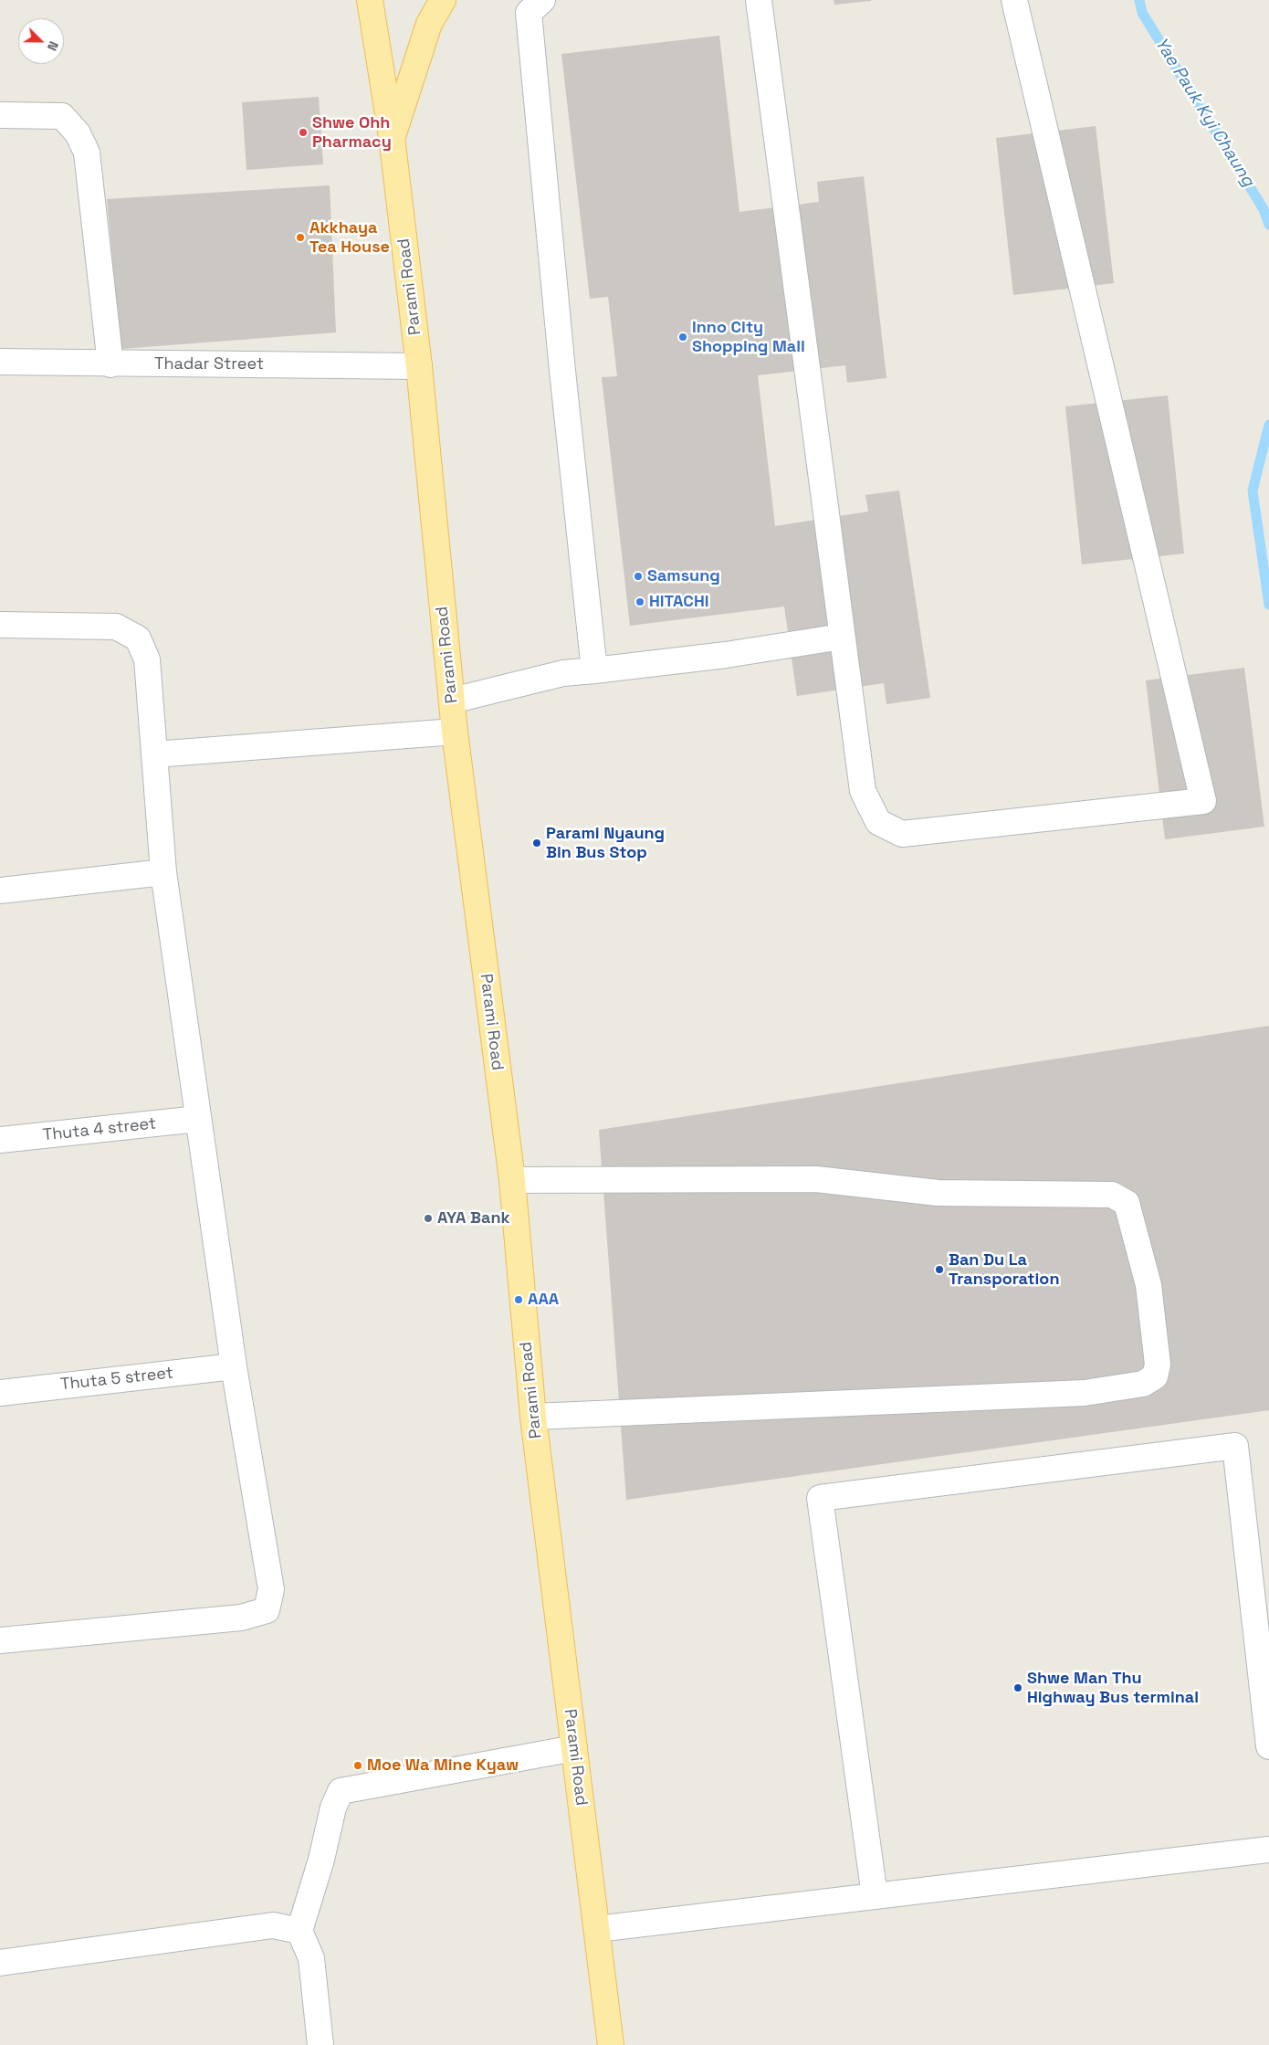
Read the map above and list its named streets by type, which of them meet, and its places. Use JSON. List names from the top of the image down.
{
  "streets": {
    "main road": ["Parami Road"],
    "street": ["Thadar Street", "Thuta 4 street", "Thuta 5 street"]
  },
  "crossings": [
    ["Parami Road", "Thadar Street"]
  ],
  "water": ["Yae Pauk Kyi Chaung"],
  "places": [
    "Shwe Ohh Pharmacy",
    "Akkhaya Tea House",
    "Inno City Shopping Mall",
    "Samsung",
    "HITACHI",
    "Parami Nyaung Bin Bus Stop",
    "AYA Bank",
    "Ban Du La Transporation",
    "AAA",
    "Shwe Man Thu Highway Bus terminal",
    "Moe Wa Mine Kyaw"
  ],
  "north": "bottom right"
}
